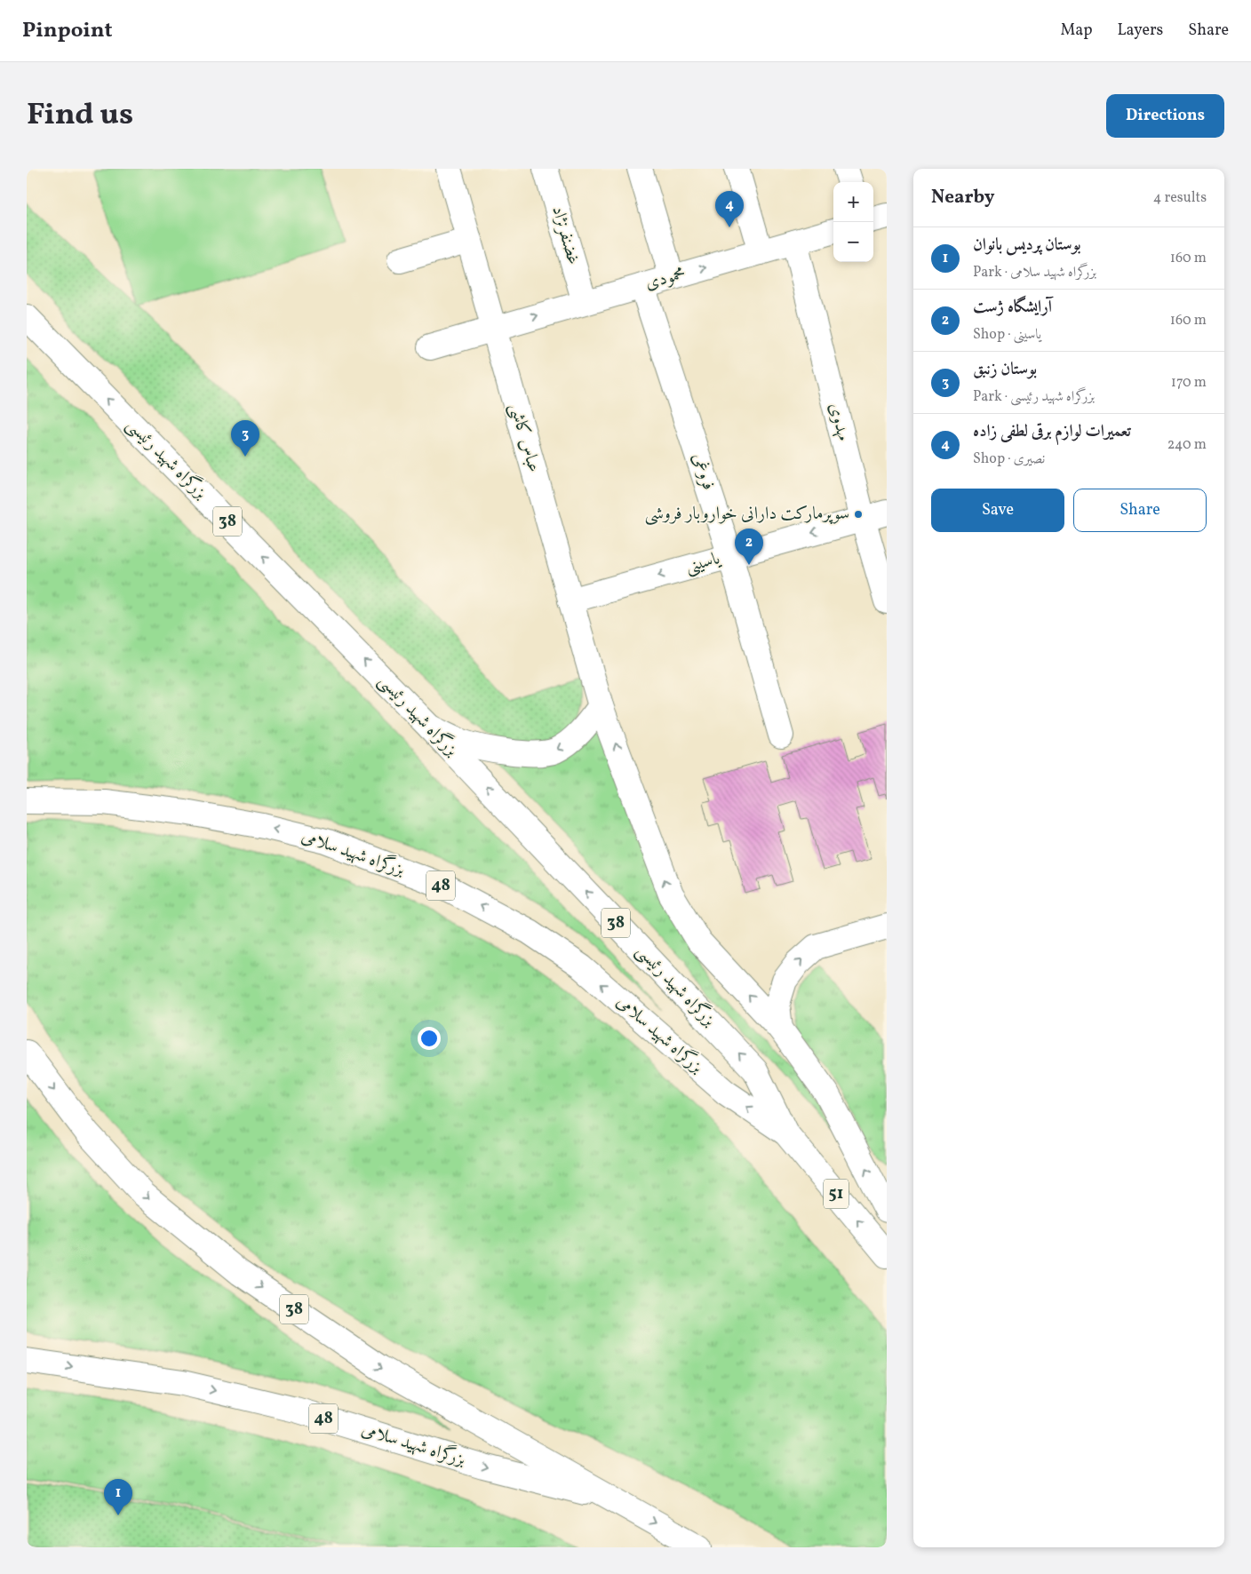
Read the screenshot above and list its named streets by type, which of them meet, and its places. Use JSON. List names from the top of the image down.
{
  "streets": {
    "main road": [
      "غضنفرنژاد",
      "محمودی",
      "مهدوی",
      "عباس کاشی",
      "بزرگراه شهید رئیسی",
      "فروغی",
      "38",
      "یاسینی",
      "بزرگراه شهید سلامی",
      "48",
      "51"
    ]
  },
  "crossings": [
    ["غضنفرنژاد", "محمودی"],
    ["محمودی", "مهدوی"],
    ["محمودی", "عباس کاشی"],
    ["محمودی", "فروغی"],
    ["مهدوی", "یاسینی"],
    ["عباس کاشی", "یاسینی"],
    ["بزرگراه شهید رئیسی", "بزرگراه شهید سلامی"],
    ["بزرگراه شهید رئیسی", "51"],
    ["فروغی", "یاسینی"],
    ["38", "بزرگراه شهید سلامی"],
    ["بزرگراه شهید سلامی", "51"]
  ],
  "one_way": [
    "محمودی",
    "عباس کاشی",
    "بزرگراه شهید رئیسی",
    "یاسینی"
  ],
  "places": ["سوپرمارکت دارانی خواروبار فروشی"],
  "page": {
    "header": "Pinpoint",
    "nav": ["Map", "Layers", "Share"],
    "title": "Find us",
    "buttons": [
      "Directions",
      ["Save", "Share"]
    ],
    "heading": ["Nearby", "4 results"],
    "map_buttons": ["+", "−"],
    "pins": [
      "4",
      "3",
      "2",
      "1"
    ],
    "list": [
      {
        "mark": "1",
        "name": "بوستان پردیس بانوان",
        "note": "Park · بزرگراه شهید سلامی",
        "value": "160 m"
      },
      {
        "mark": "2",
        "name": "آرایشگاه ژست",
        "note": "Shop · یاسینی",
        "value": "160 m"
      },
      {
        "mark": "3",
        "name": "بوستان زنبق",
        "note": "Park · بزرگراه شهید رئیسی",
        "value": "170 m"
      },
      {
        "mark": "4",
        "name": "تعمیرات لوازم برقی لطفی زاده",
        "note": "Shop · نصیری",
        "value": "240 m"
      }
    ]
  }
}
